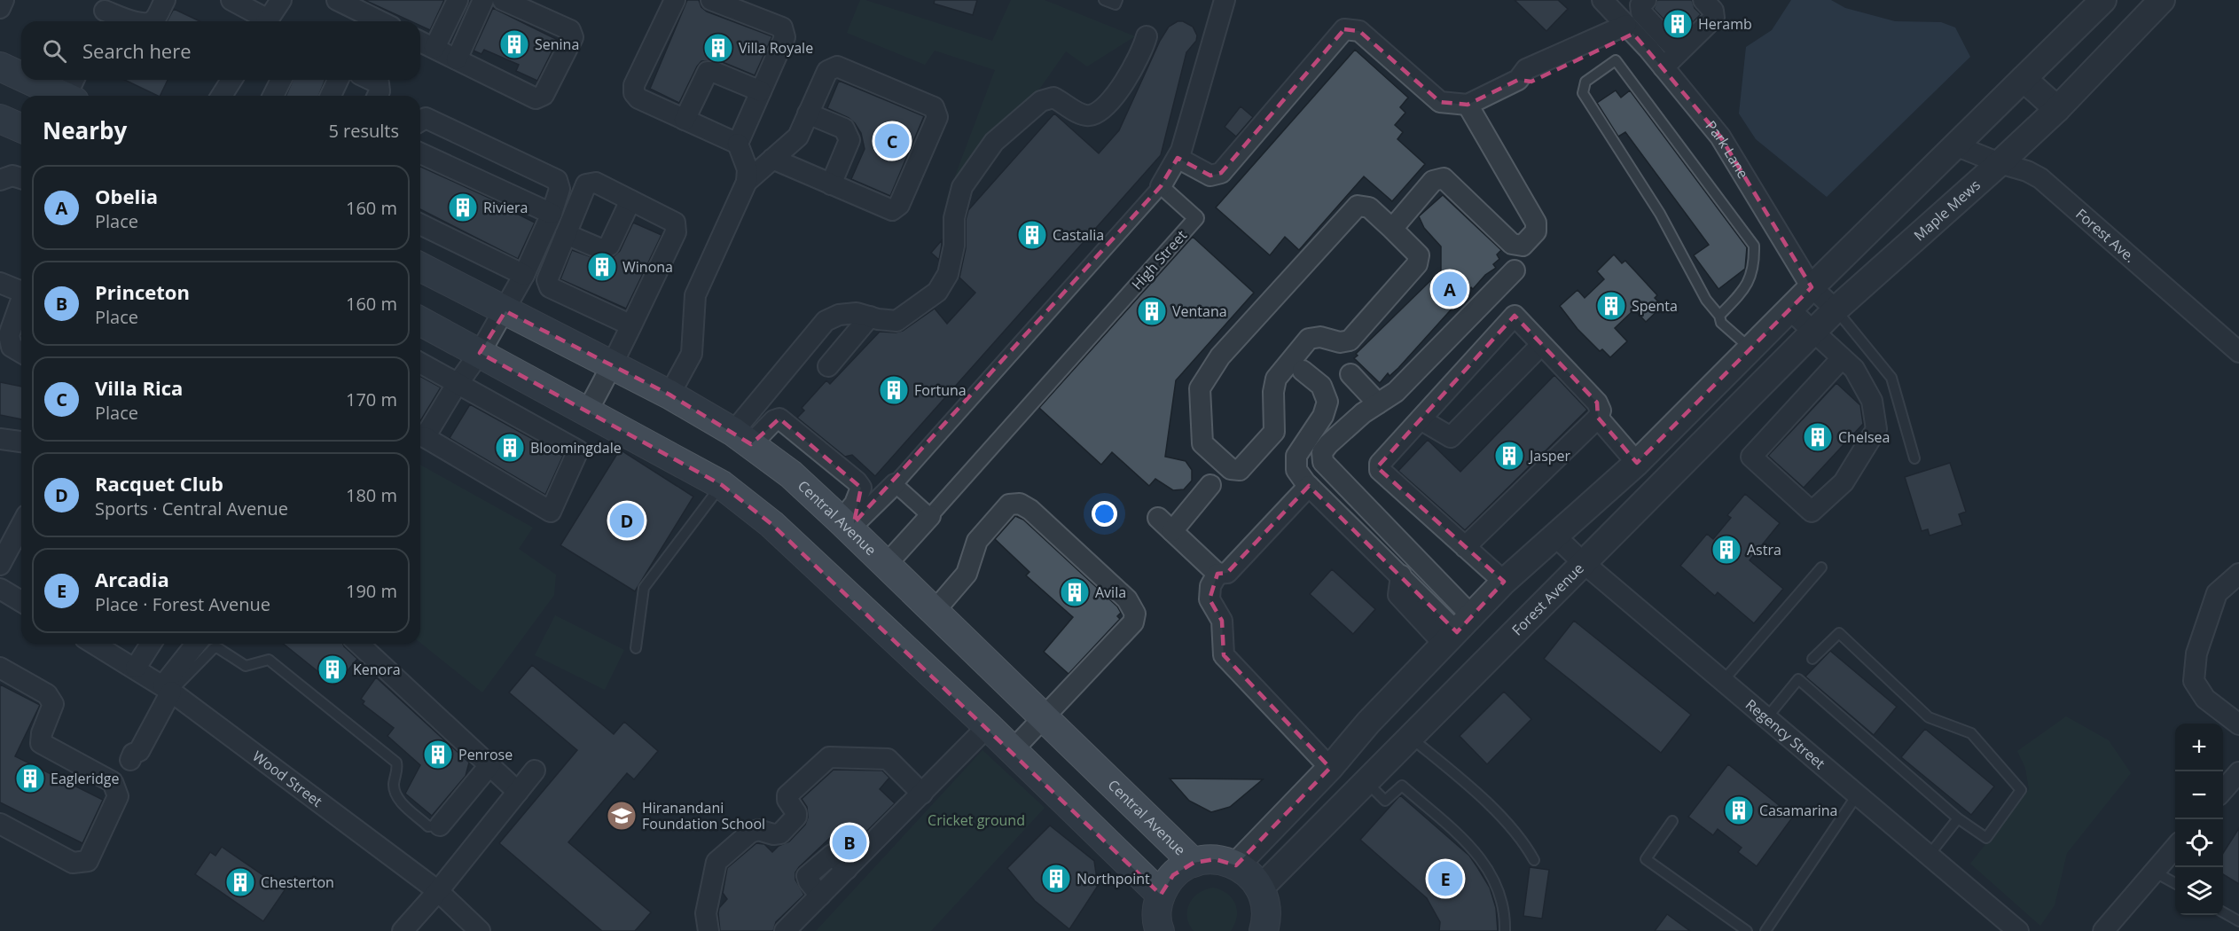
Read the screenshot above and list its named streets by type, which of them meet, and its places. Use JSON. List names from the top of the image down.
{
  "streets": {
    "main road": ["Central Avenue"],
    "street": [
      "Park Lane",
      "Maple Mews",
      "Forest Ave.",
      "High Street",
      "Forest Avenue",
      "Regency Street",
      "Wood Street"
    ]
  },
  "crossings": [
    ["Park Lane", "Maple Mews"],
    ["Park Lane", "Forest Avenue"],
    ["Maple Mews", "Forest Ave."],
    ["Maple Mews", "Forest Avenue"],
    ["High Street", "Central Avenue"],
    ["Forest Avenue", "Regency Street"]
  ],
  "parks": ["Cricket ground"],
  "places": {
    "building": [
      "Heramb",
      "Senina",
      "Villa Royale",
      "Riviera",
      "Castalia",
      "Winona",
      "Spenta",
      "Ventana",
      "Fortuna",
      "Chelsea",
      "Bloomingdale",
      "Jasper",
      "Astra",
      "Avila",
      "Kenora",
      "Penrose",
      "Eagleridge",
      "Casamarina",
      "Northpoint",
      "Chesterton"
    ],
    "school or university": ["Hiranandani Foundation School"]
  },
  "page": {
    "search": "Search here",
    "heading": ["Nearby", "5 results"],
    "pins": [
      "C",
      "A",
      "D",
      "B",
      "E"
    ],
    "list": [
      {
        "mark": "A",
        "name": "Obelia",
        "note": "Place",
        "value": "160 m"
      },
      {
        "mark": "B",
        "name": "Princeton",
        "note": "Place",
        "value": "160 m"
      },
      {
        "mark": "C",
        "name": "Villa Rica",
        "note": "Place",
        "value": "170 m"
      },
      {
        "mark": "D",
        "name": "Racquet Club",
        "note": "Sports · Central Avenue",
        "value": "180 m"
      },
      {
        "mark": "E",
        "name": "Arcadia",
        "note": "Place · Forest Avenue",
        "value": "190 m"
      }
    ],
    "map_buttons": ["+", "−"]
  }
}
